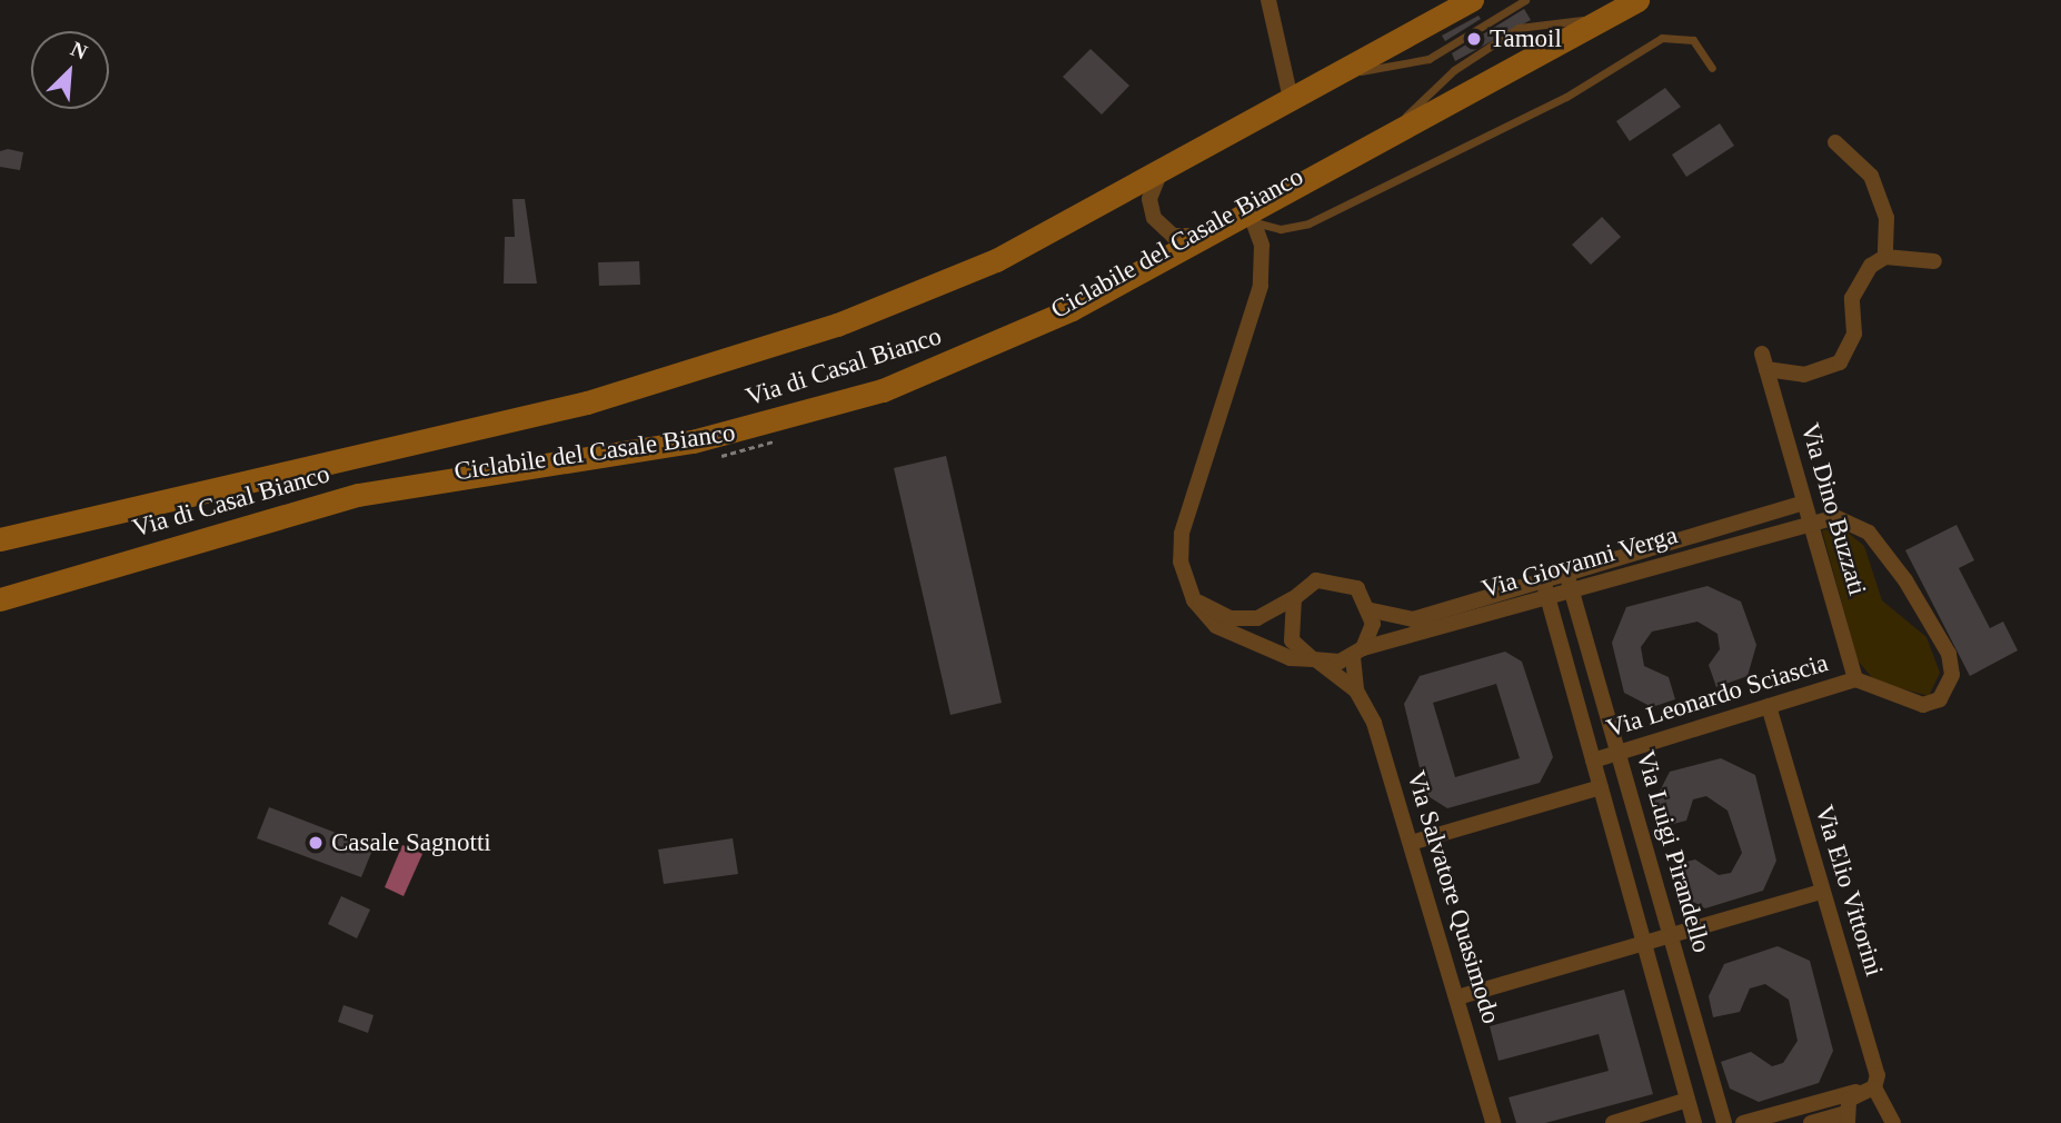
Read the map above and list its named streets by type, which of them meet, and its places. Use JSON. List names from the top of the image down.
{
  "streets": {
    "main road": ["Via di Casal Bianco"],
    "street": [
      "Via Dino Buzzati",
      "Via Giovanni Verga",
      "Via Leonardo Sciascia",
      "Via Luigi Pirandello",
      "Via Elio Vittorini",
      "Via Salvatore Quasimodo"
    ],
    "path": ["Ciclabile del Casale Bianco"]
  },
  "crossings": [
    ["Via di Casal Bianco", "Via Salvatore Quasimodo"],
    ["Via Dino Buzzati", "Via Giovanni Verga"],
    ["Via Dino Buzzati", "Via Leonardo Sciascia"],
    ["Via Giovanni Verga", "Via Leonardo Sciascia"],
    ["Via Giovanni Verga", "Via Luigi Pirandello"],
    ["Via Giovanni Verga", "Via Salvatore Quasimodo"],
    ["Via Leonardo Sciascia", "Via Luigi Pirandello"],
    ["Via Leonardo Sciascia", "Via Elio Vittorini"]
  ],
  "places": ["Tamoil", "Casale Sagnotti"],
  "north": "top right"
}
